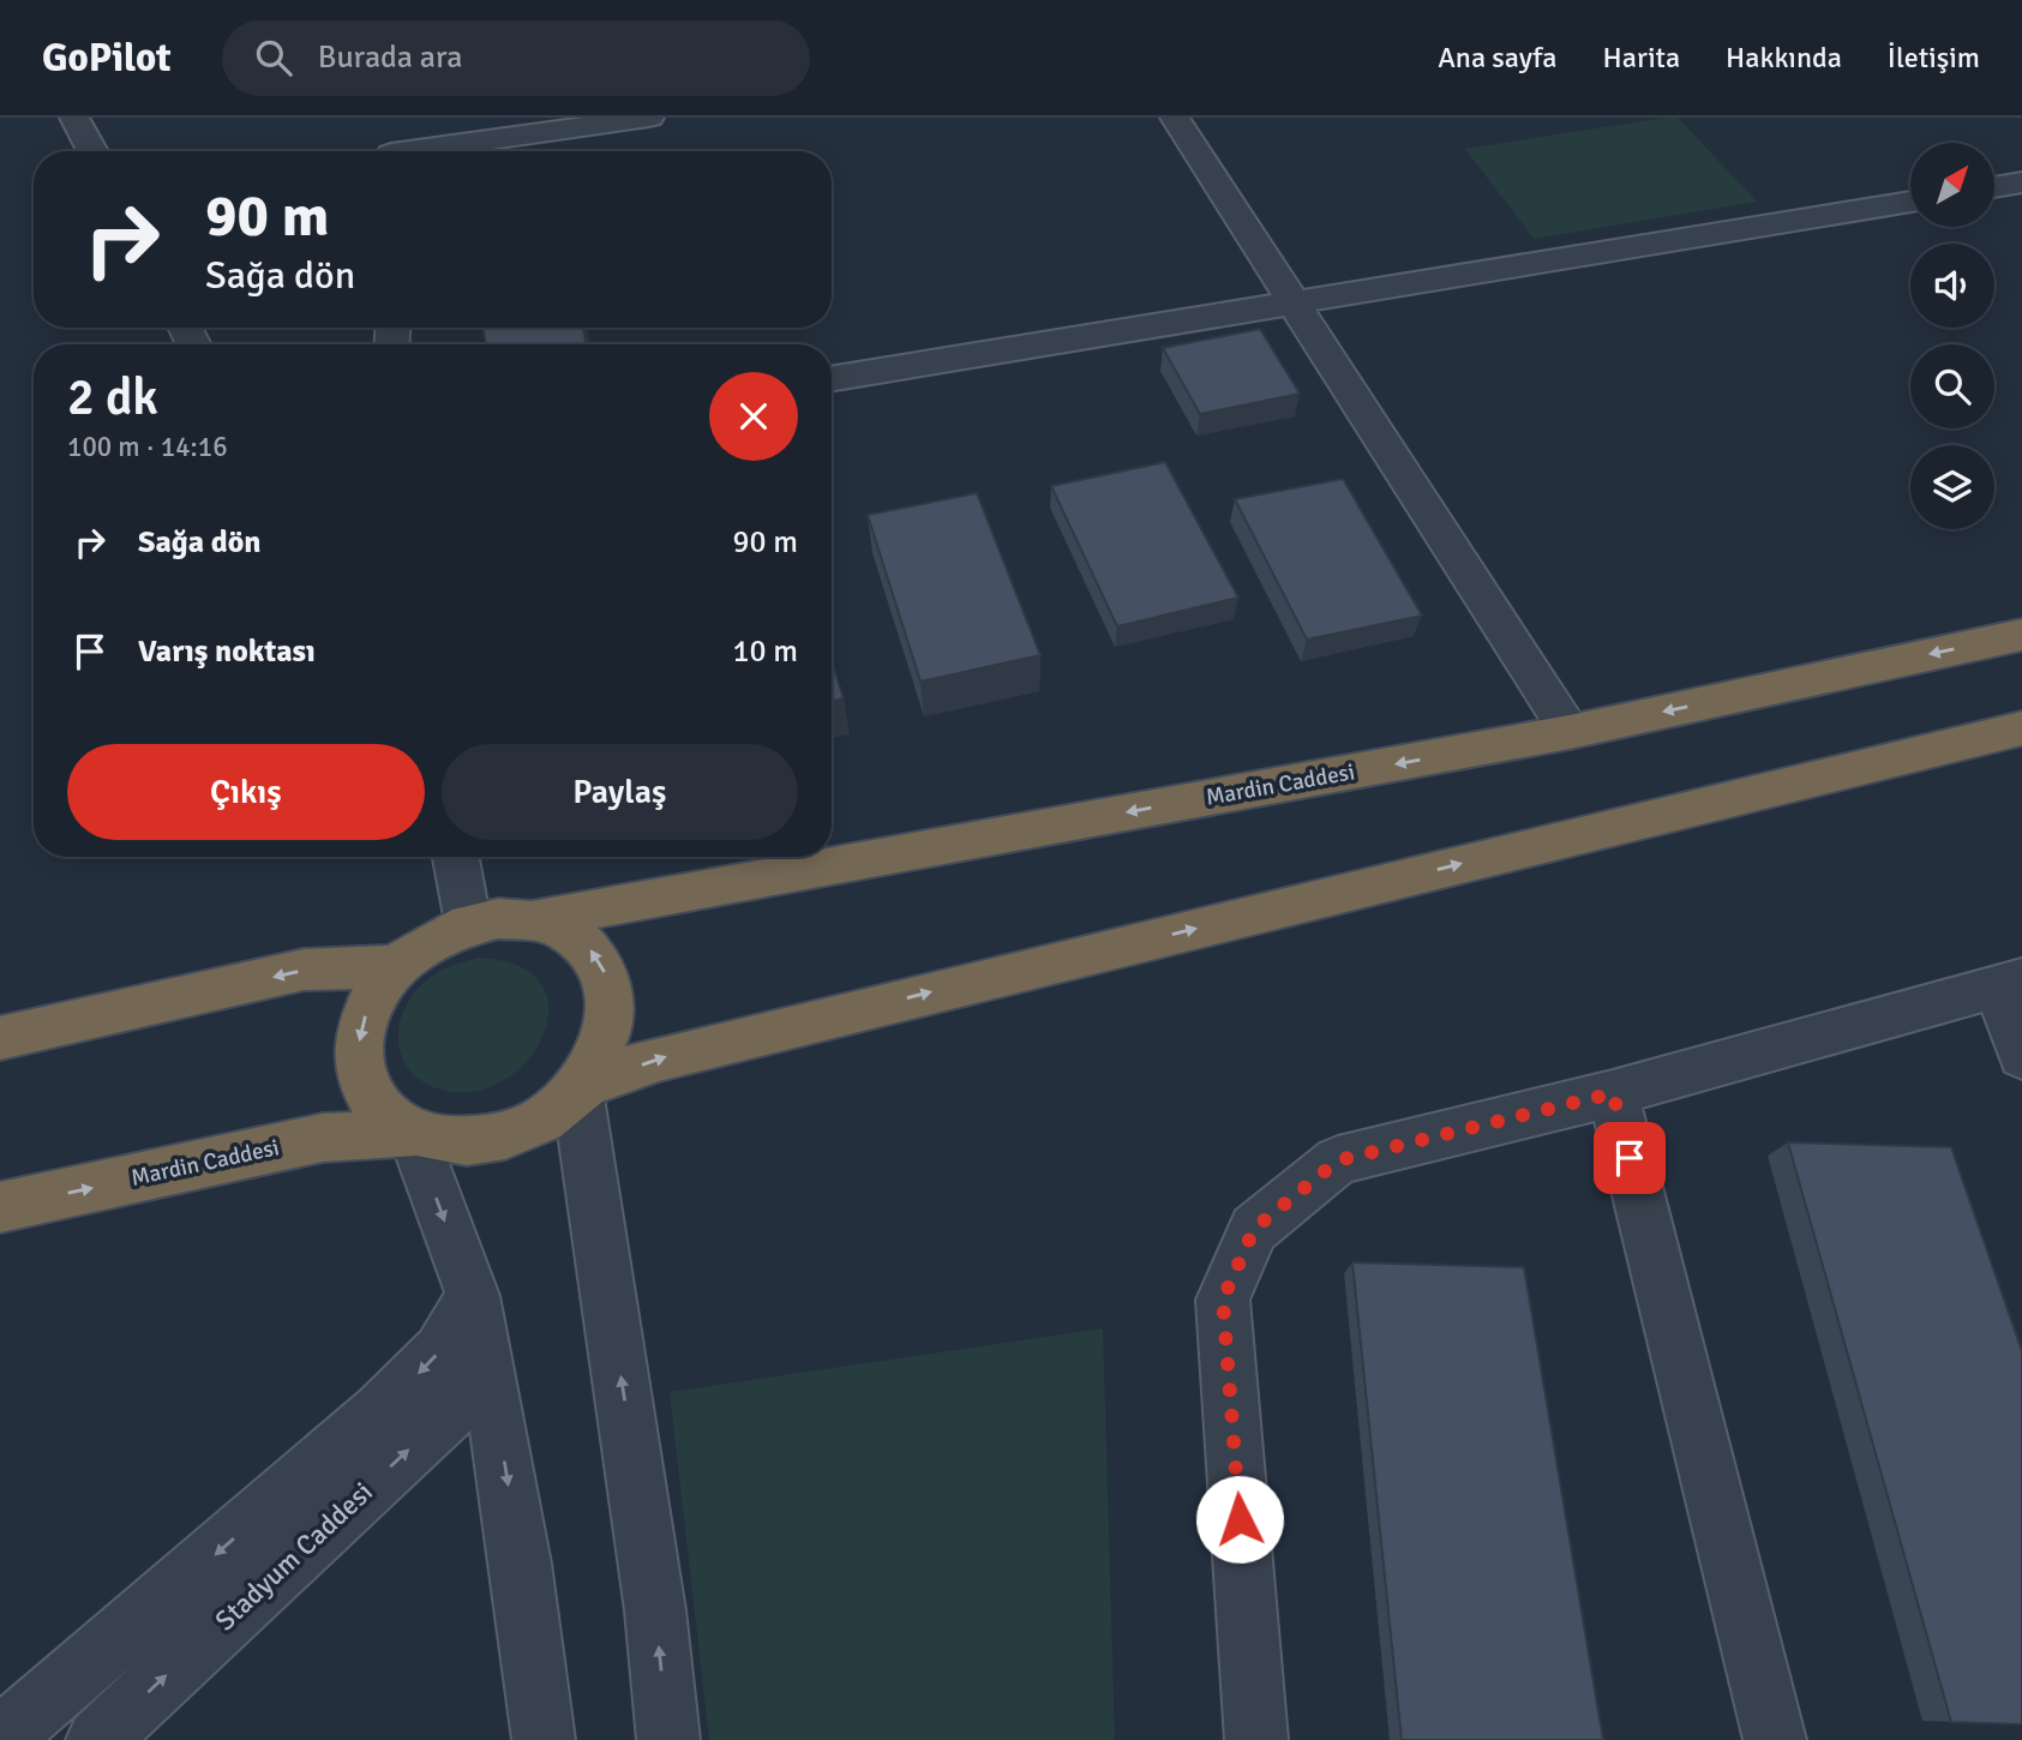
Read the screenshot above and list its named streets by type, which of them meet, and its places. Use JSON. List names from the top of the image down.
{
  "streets": {
    "highway": ["Mardin Caddesi"],
    "street": ["Stadyum Caddesi"]
  },
  "north": "top right",
  "page": {
    "header": "GoPilot",
    "search": "Burada ara",
    "nav": [
      "Ana sayfa",
      "Harita",
      "Hakkında",
      "İletişim"
    ],
    "turn": ["90 m", "Sağa dön"],
    "heading": ["2 dk", "100 m · 14:16"],
    "list": [
      {
        "name": "Sağa dön",
        "value": "90 m"
      },
      {
        "name": "Varış noktası",
        "value": "10 m"
      }
    ],
    "buttons": ["Çıkış", "Paylaş"]
  }
}
